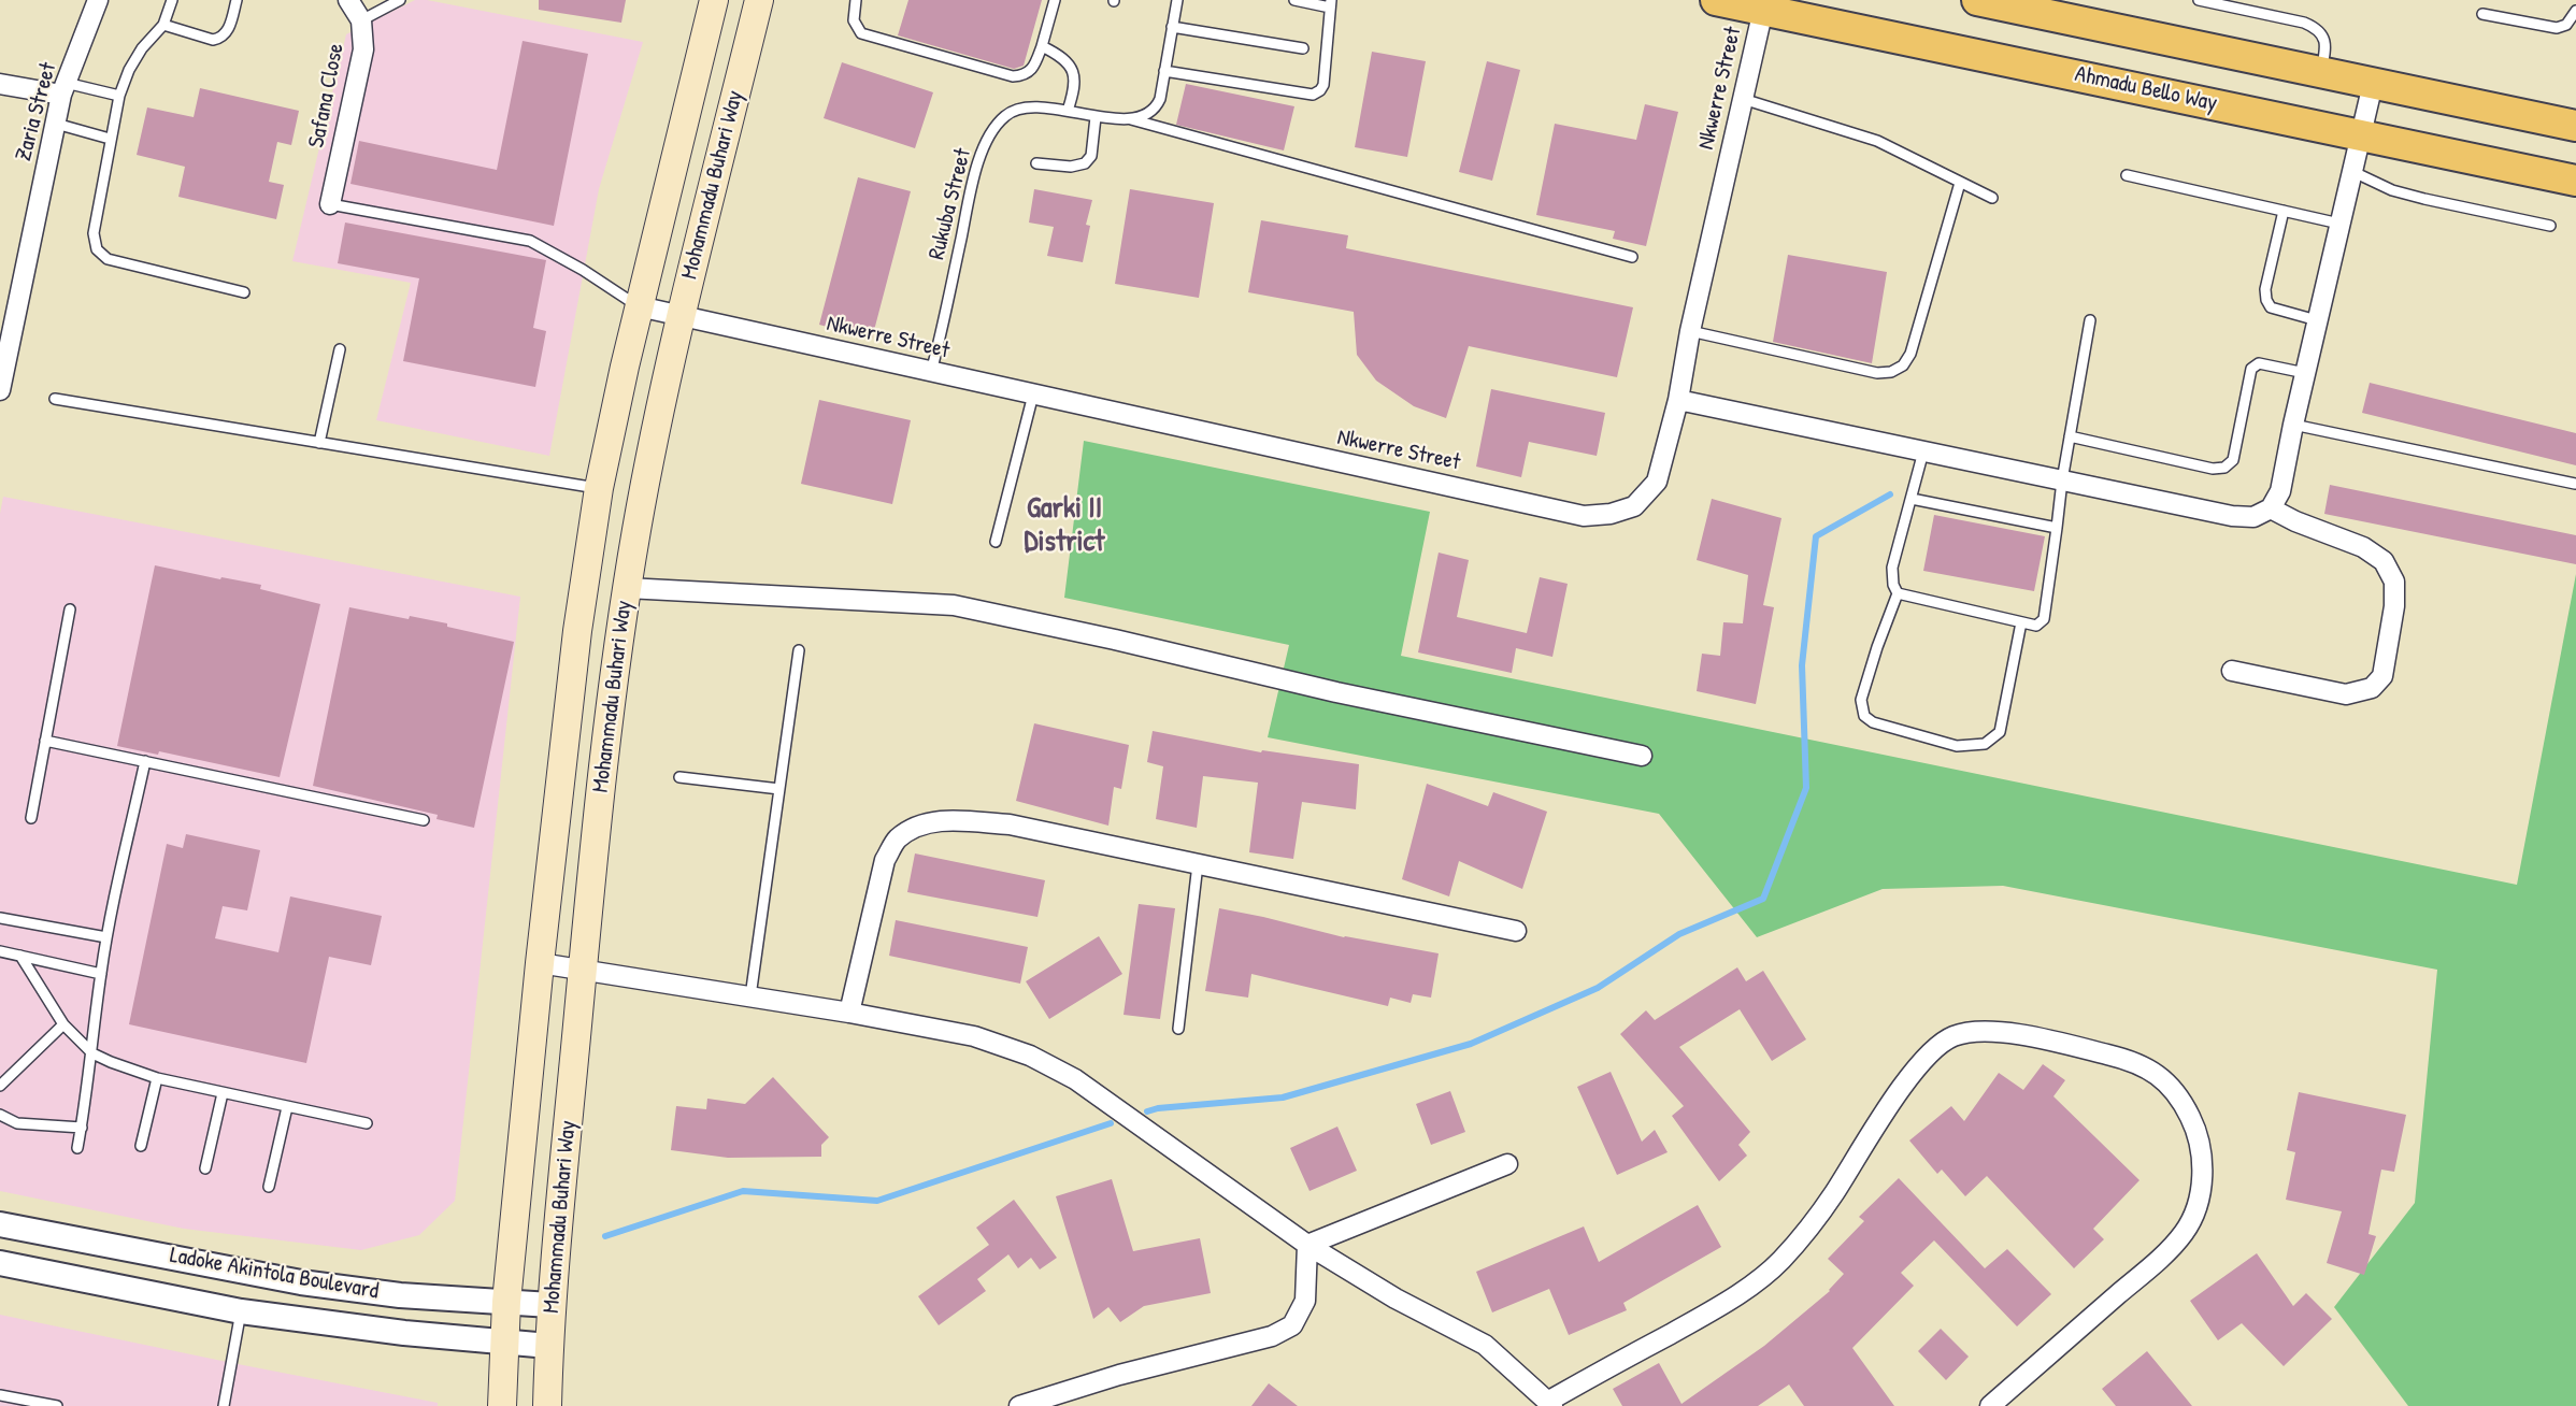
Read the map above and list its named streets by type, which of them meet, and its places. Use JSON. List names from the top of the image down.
{
  "streets": {
    "main road": ["Ahmadu Bello Way", "Mohammadu Buhari Way"],
    "street": [
      "Nkwerre Street",
      "Safana Close",
      "Zaria Street",
      "Ladoke Akintola Boulevard"
    ],
    "lane": ["Rukuba Street"]
  },
  "crossings": [
    ["Nkwerre Street", "Ahmadu Bello Way"],
    ["Nkwerre Street", "Mohammadu Buhari Way"],
    ["Nkwerre Street", "Rukuba Street"],
    ["Mohammadu Buhari Way", "Ladoke Akintola Boulevard"]
  ],
  "districts": ["Garki II District"]
}
